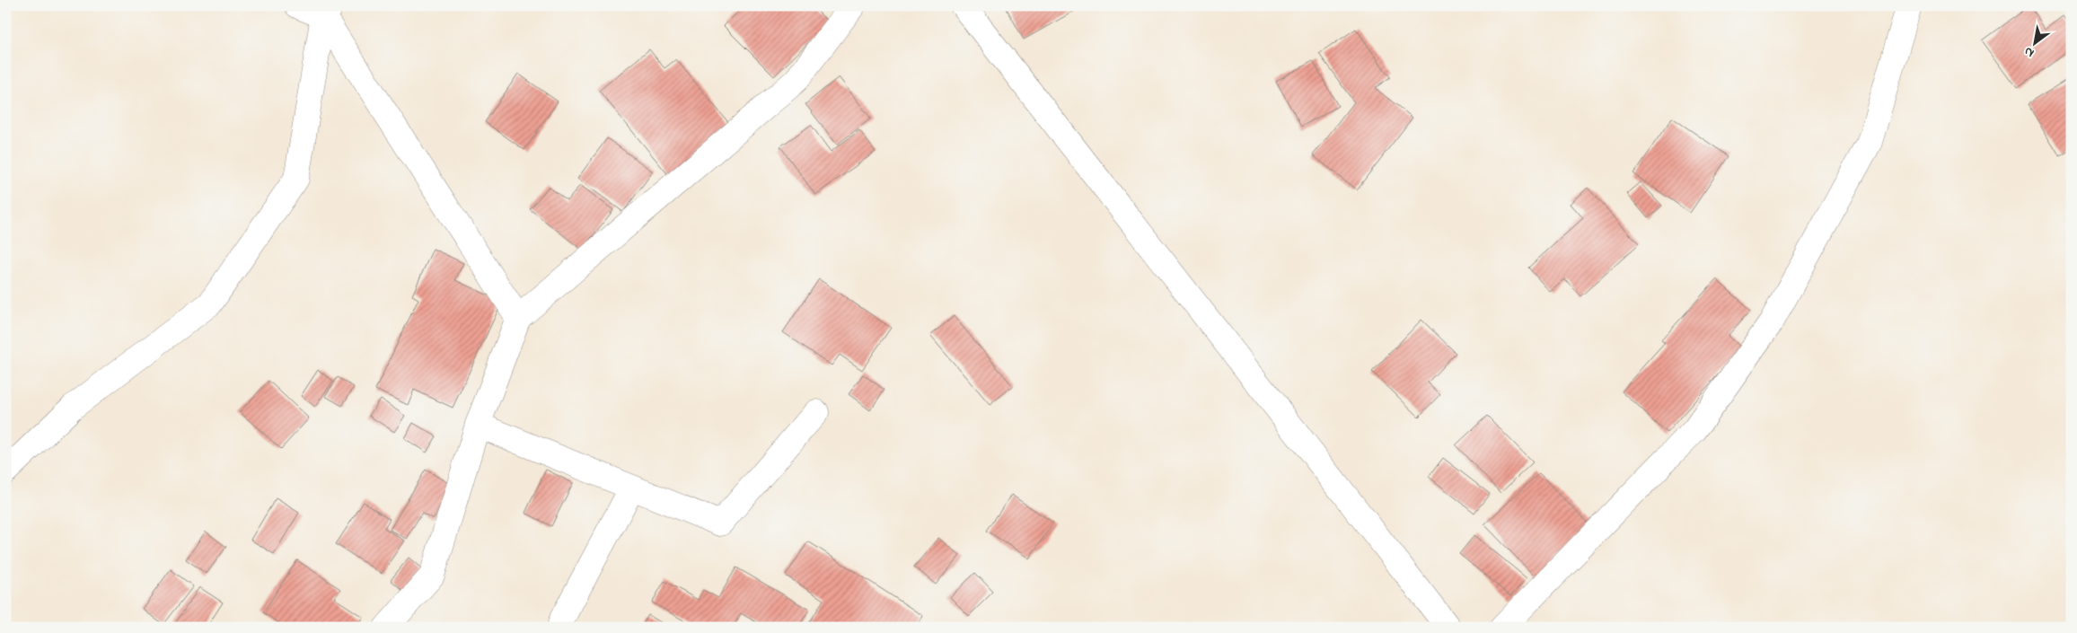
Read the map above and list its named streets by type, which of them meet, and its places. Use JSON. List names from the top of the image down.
{
  "north": "bottom left"
}
